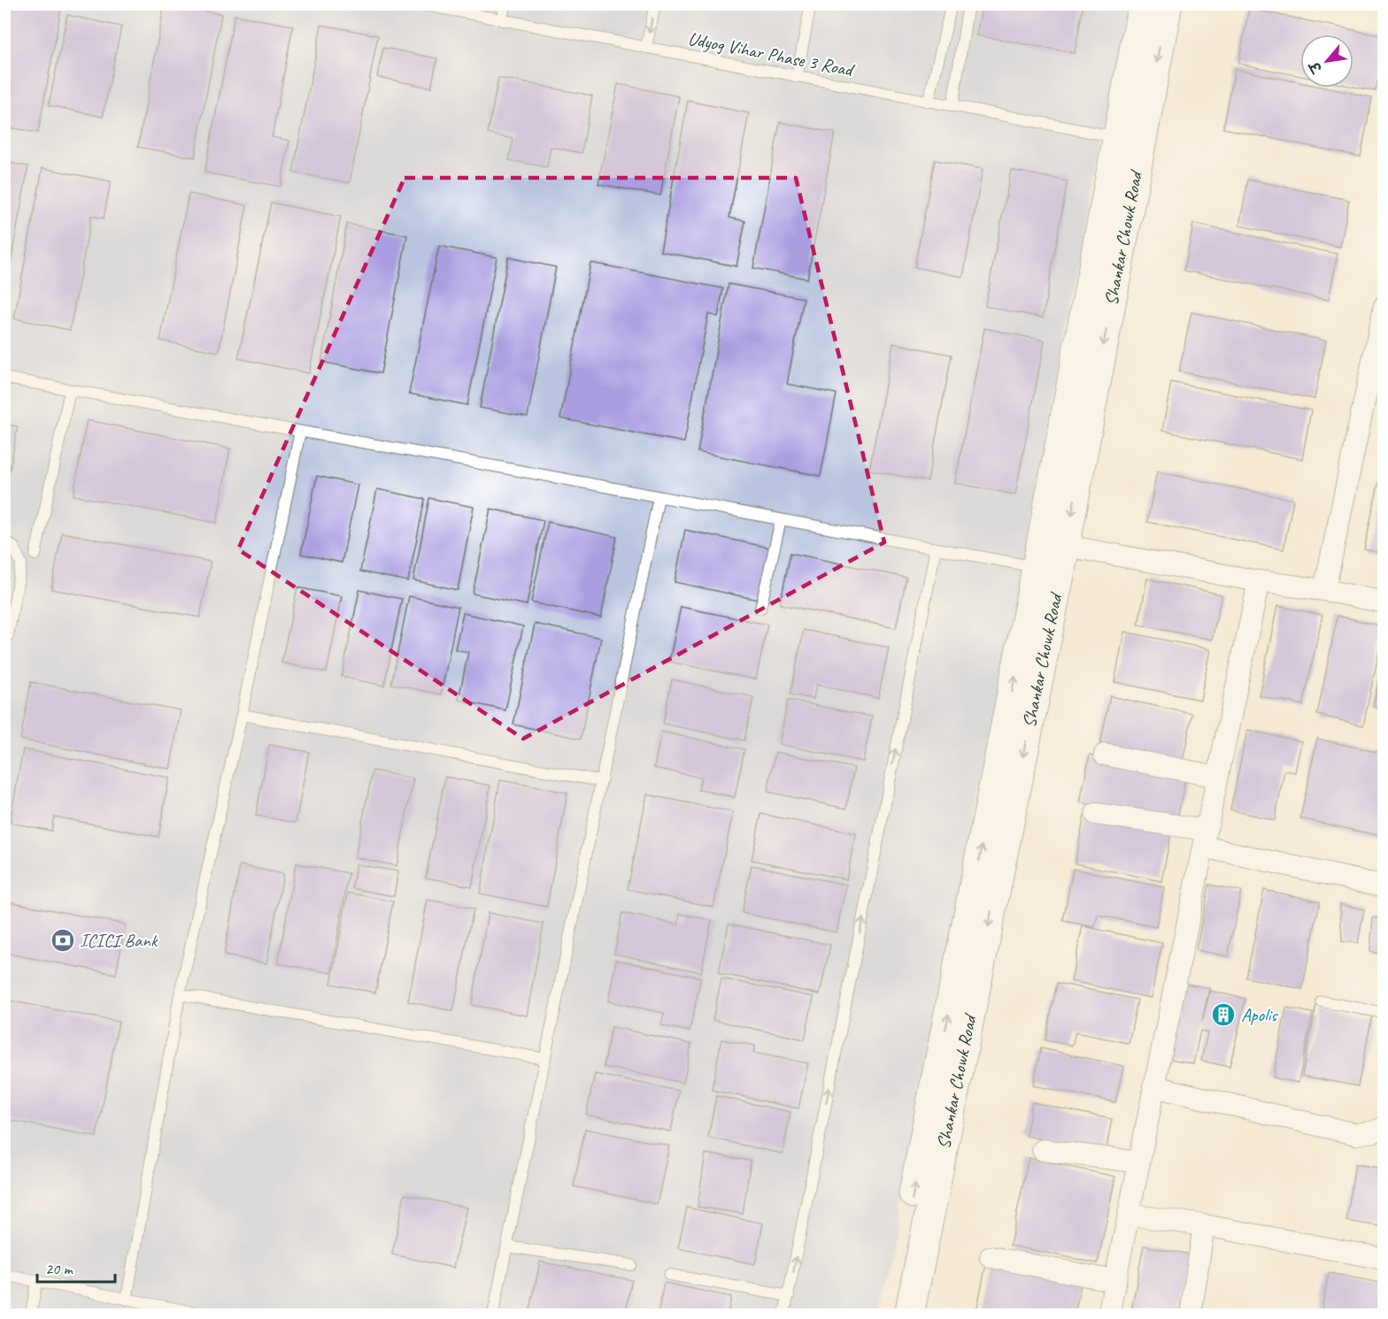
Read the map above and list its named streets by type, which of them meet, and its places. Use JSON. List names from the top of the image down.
{
  "streets": {
    "main road": ["Shankar Chowk Road"],
    "lane": ["Udyog Vihar Phase 3 Road"]
  },
  "crossings": [
    ["Udyog Vihar Phase 3 Road", "Shankar Chowk Road"]
  ],
  "places": {
    "bank": ["ICICI Bank"],
    "building": ["Apolis"]
  },
  "scale_bar": "20 m",
  "north": "bottom left"
}
